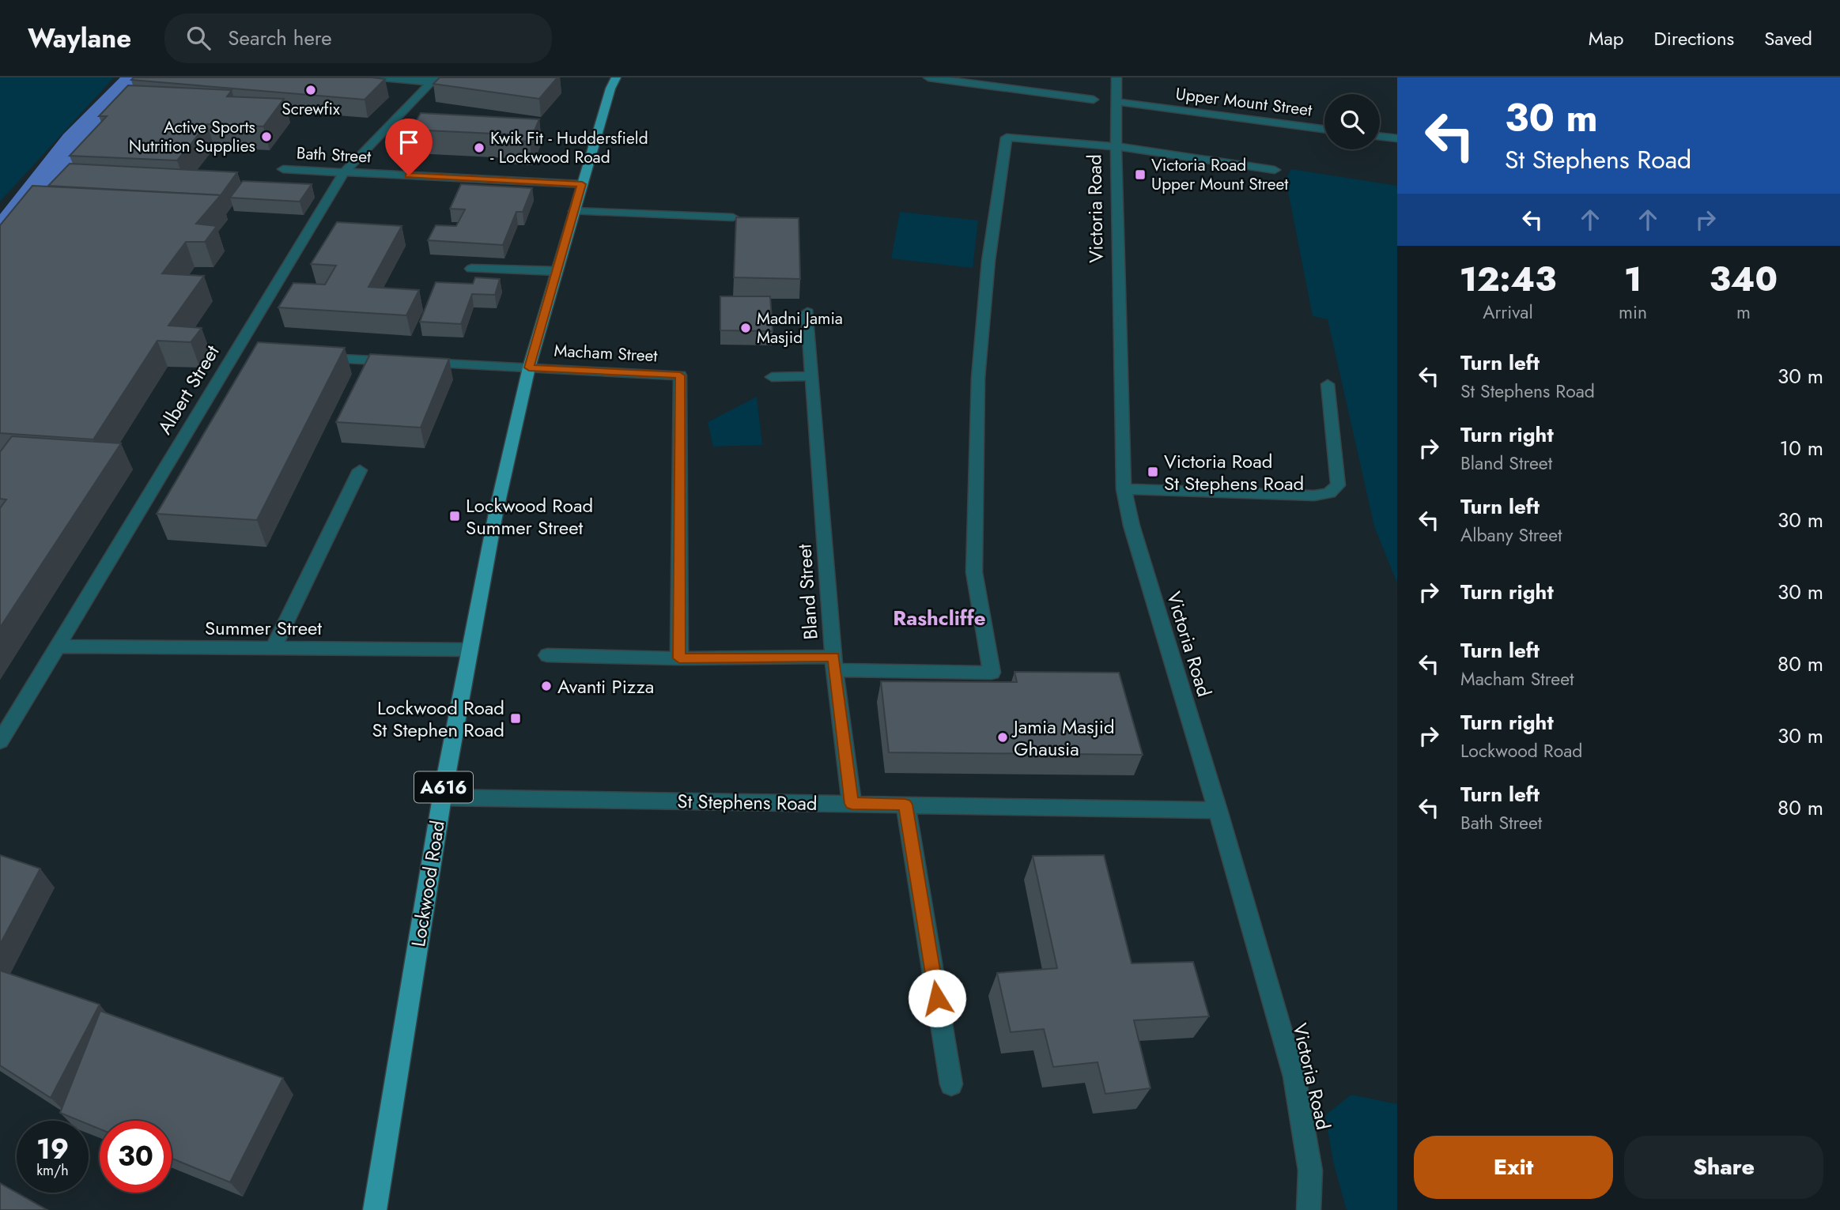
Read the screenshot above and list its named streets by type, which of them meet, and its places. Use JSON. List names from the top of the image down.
{
  "streets": {
    "main road": ["A616", "Lockwood Road"],
    "street": [
      "Upper Mount Street",
      "Bath Street",
      "Victoria Road",
      "Macham Street",
      "Albert Street",
      "Bland Street",
      "Summer Street",
      "St Stephens Road"
    ]
  },
  "crossings": [
    ["Upper Mount Street", "Victoria Road"],
    ["Bath Street", "Albert Street"],
    ["Bath Street", "Lockwood Road"],
    ["Victoria Road", "St Stephens Road"],
    ["Macham Street", "Lockwood Road"],
    ["Albert Street", "Summer Street"],
    ["Bland Street", "St Stephens Road"],
    ["Summer Street", "Lockwood Road"],
    ["St Stephens Road", "Lockwood Road"]
  ],
  "districts": ["Rashcliffe"],
  "places": {
    "other": [
      "Screwfix",
      "Active Sports Nutrition Supplies",
      "Kwik Fit - Huddersfield - Lockwood Road",
      "Madni Jamia Masjid",
      "Avanti Pizza",
      "Jamia Masjid Ghausia"
    ],
    "transit": [
      "Victoria Road Upper Mount Street",
      "Victoria Road St Stephens Road",
      "Lockwood Road Summer Street",
      "Lockwood Road St Stephen Road"
    ]
  },
  "page": {
    "header": "Waylane",
    "search": "Search here",
    "nav": ["Map", "Directions", "Saved"],
    "turn": ["30 m", "St Stephens Road"],
    "eta": [
      "12:43",
      "Arrival",
      "1",
      "min",
      "340",
      "m"
    ],
    "list": [
      {
        "name": "Turn left",
        "note": "St Stephens Road",
        "value": "30 m"
      },
      {
        "name": "Turn right",
        "note": "Bland Street",
        "value": "10 m"
      },
      {
        "name": "Turn left",
        "note": "Albany Street",
        "value": "30 m"
      },
      {
        "name": "Turn right",
        "value": "30 m"
      },
      {
        "name": "Turn left",
        "note": "Macham Street",
        "value": "80 m"
      },
      {
        "name": "Turn right",
        "note": "Lockwood Road",
        "value": "30 m"
      },
      {
        "name": "Turn left",
        "note": "Bath Street",
        "value": "80 m"
      }
    ],
    "speed": "19 km/h",
    "limit": "30",
    "buttons": ["Exit", "Share"]
  }
}
